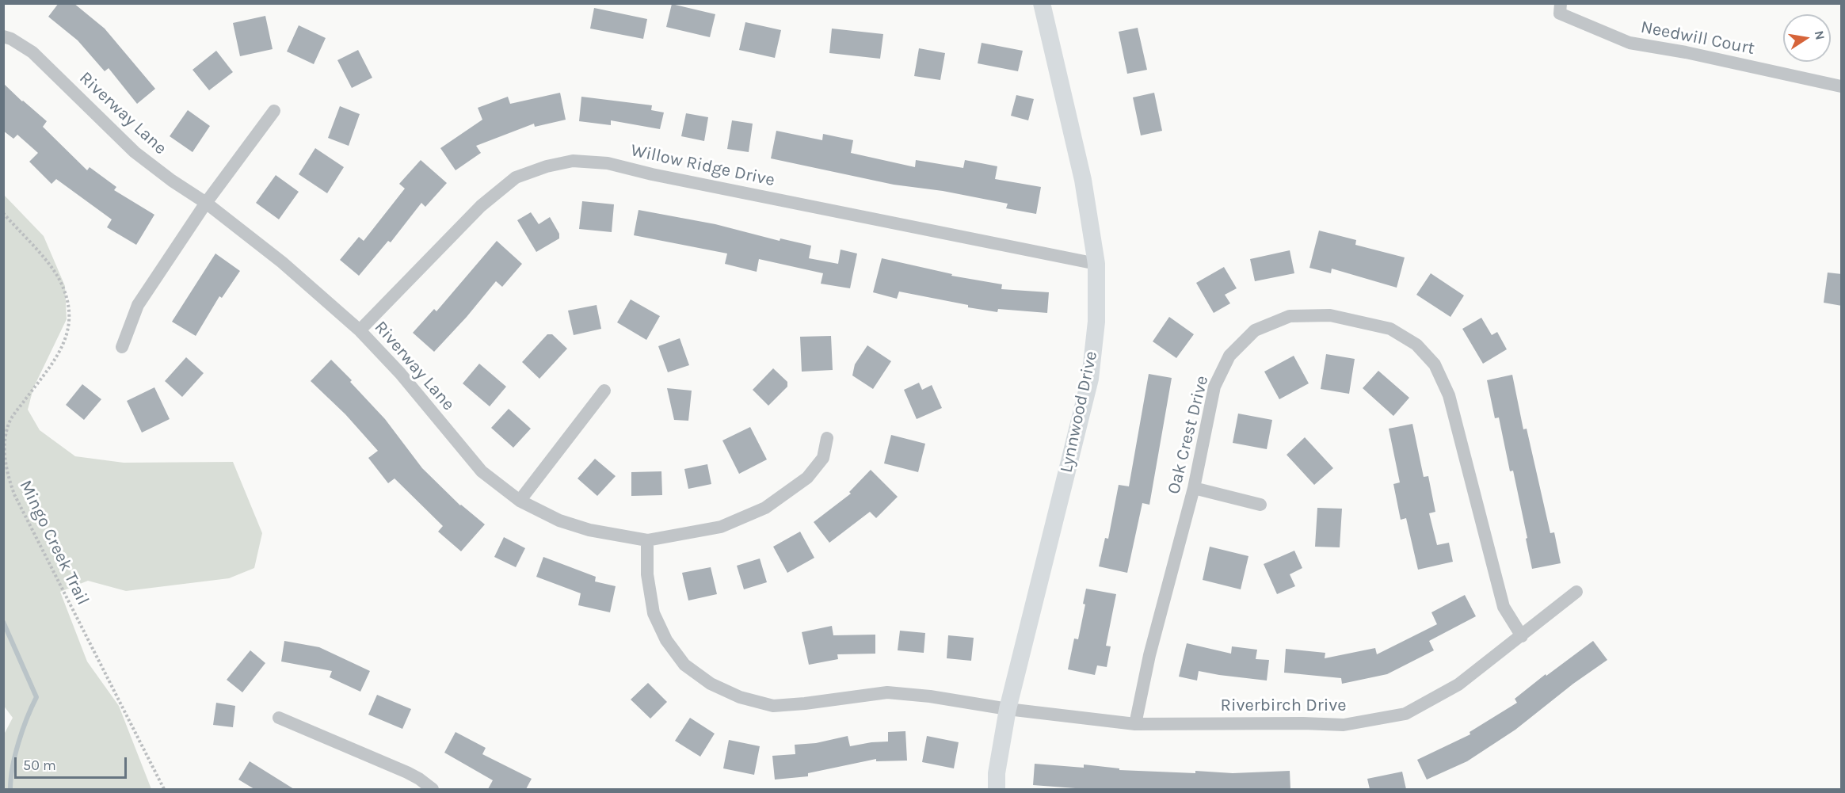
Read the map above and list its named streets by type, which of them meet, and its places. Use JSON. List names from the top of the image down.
{
  "streets": {
    "street": [
      "Needwill Court",
      "Riverway Lane",
      "Willow Ridge Drive",
      "Lynnwood Drive",
      "Oak Crest Drive",
      "Riverbirch Drive"
    ],
    "path": ["Mingo Creek Trail"]
  },
  "crossings": [
    ["Riverway Lane", "Willow Ridge Drive"],
    ["Riverway Lane", "Riverbirch Drive"],
    ["Willow Ridge Drive", "Lynnwood Drive"],
    ["Lynnwood Drive", "Riverbirch Drive"],
    ["Oak Crest Drive", "Riverbirch Drive"]
  ],
  "scale_bar": "50 m",
  "north": "right"
}
